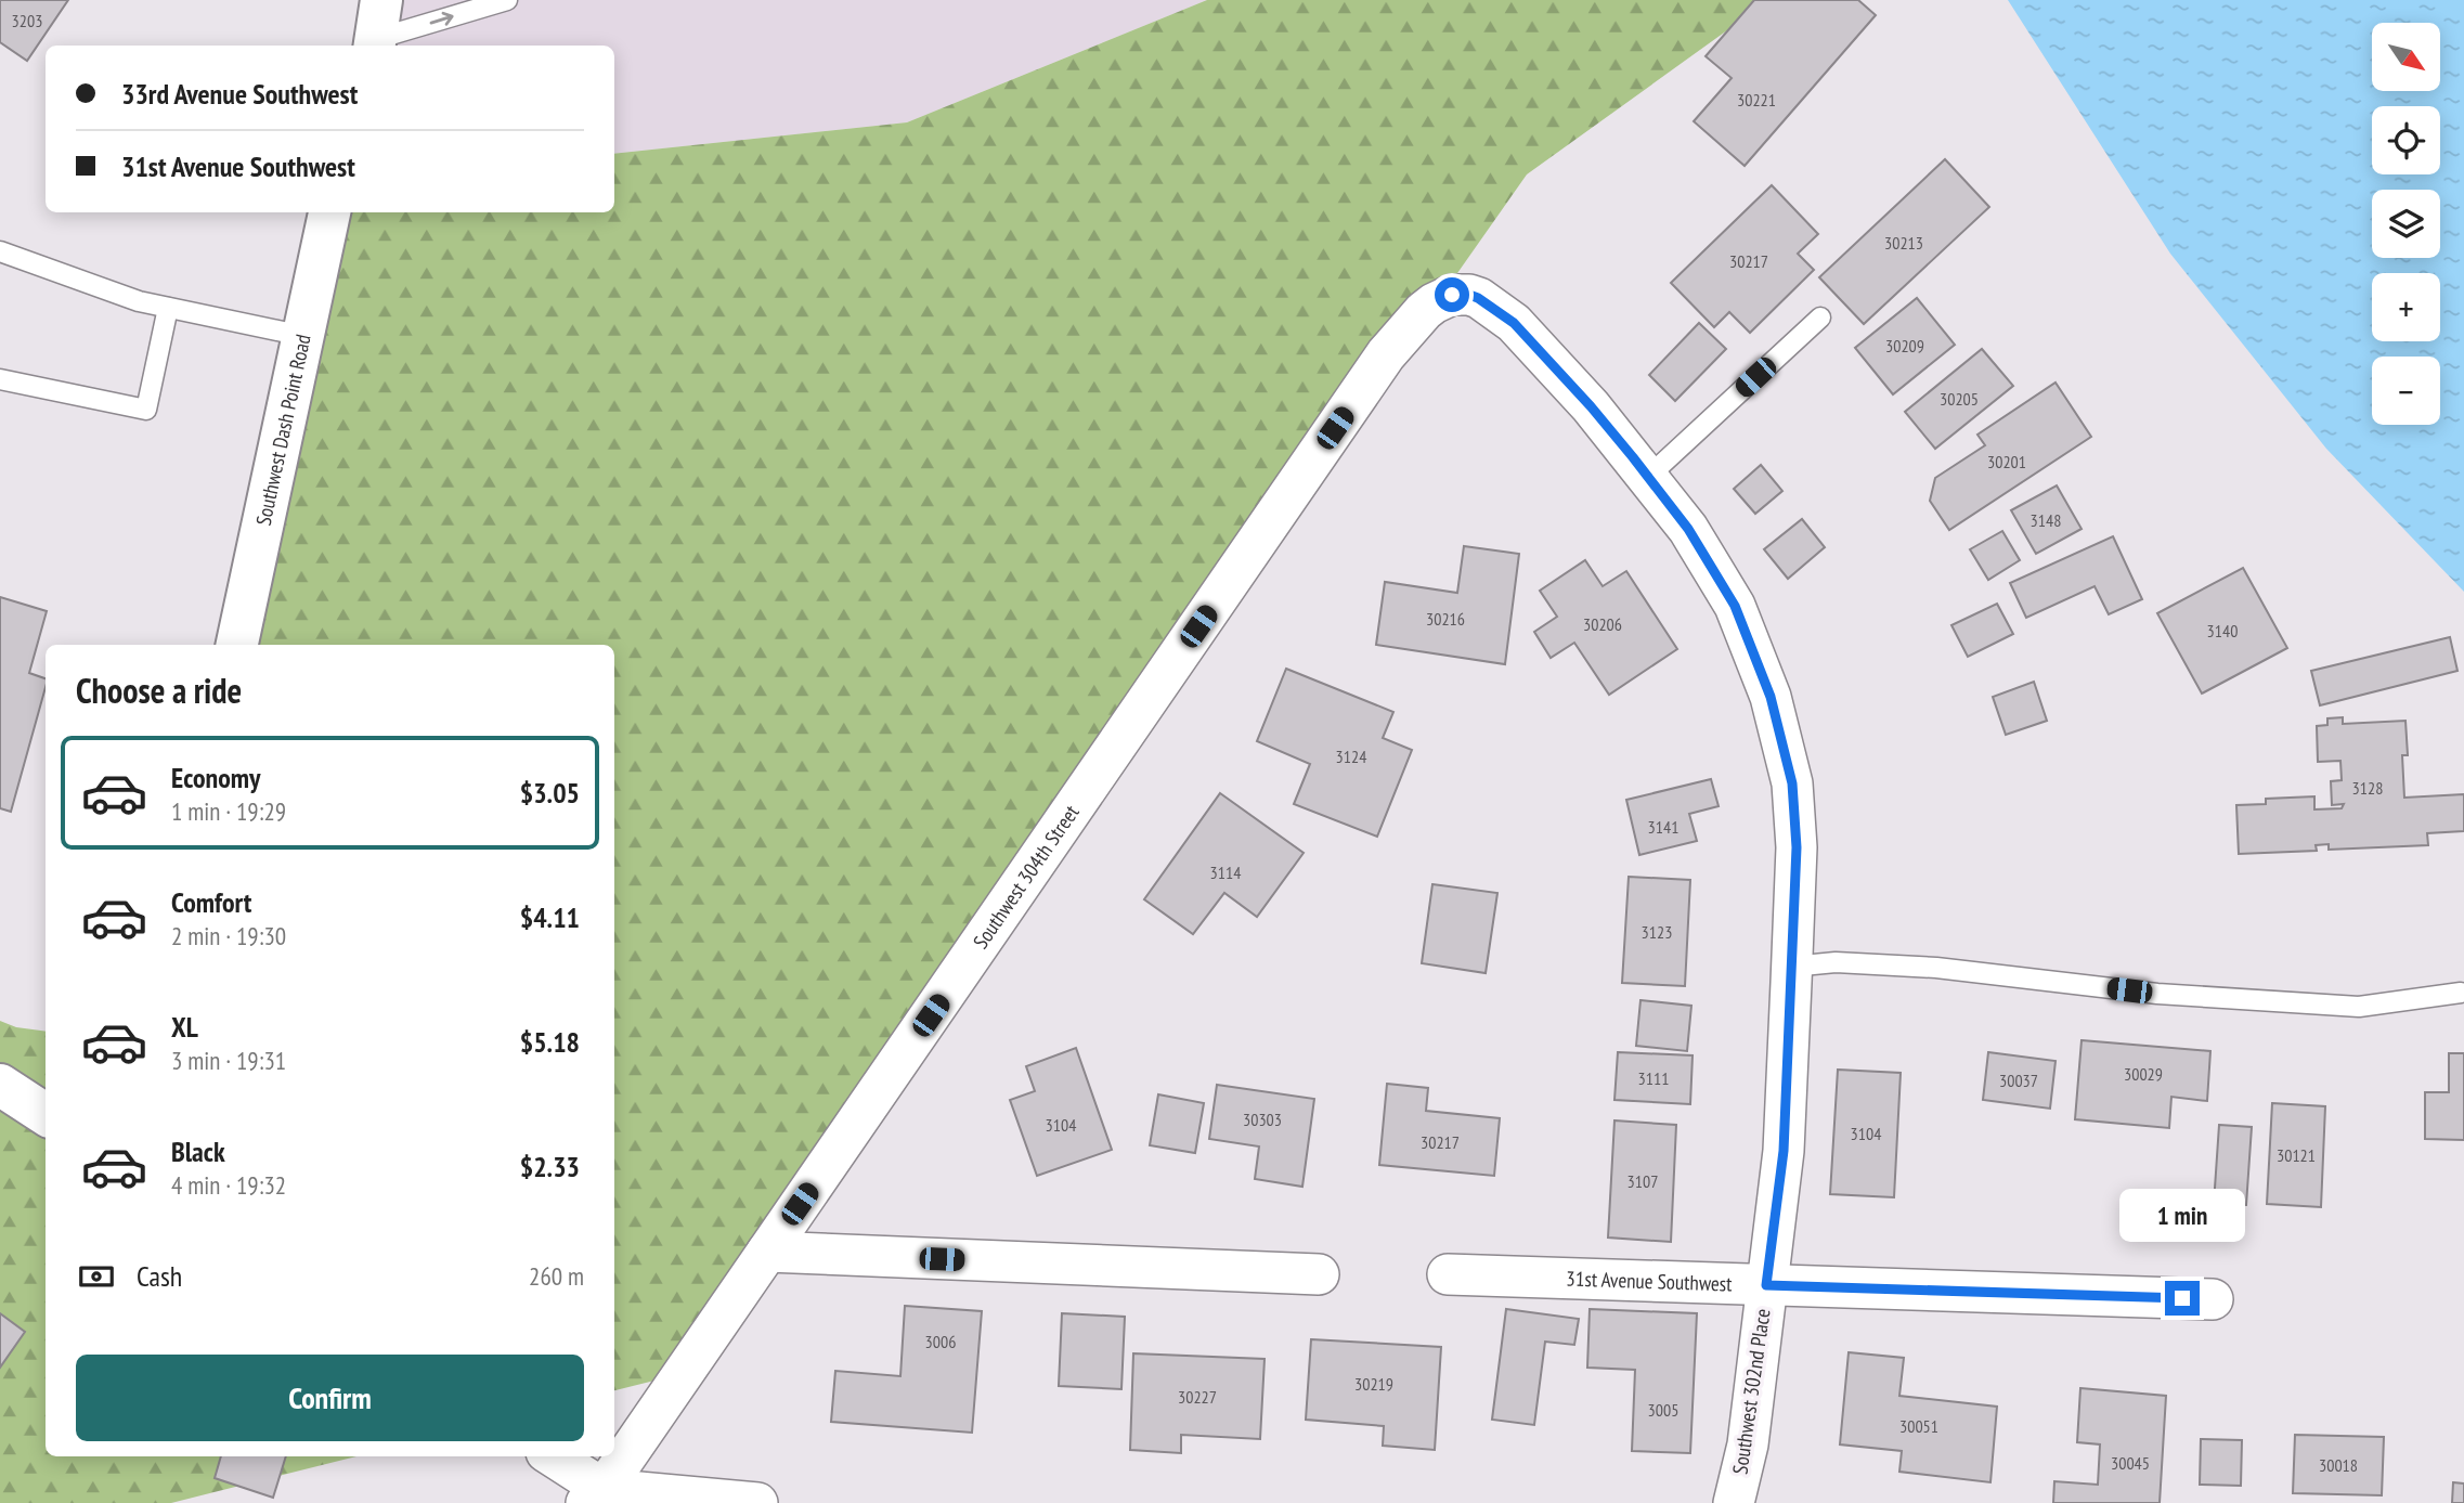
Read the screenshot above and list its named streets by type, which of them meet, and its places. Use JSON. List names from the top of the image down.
{
  "streets": {
    "main road": ["Southwest Dash Point Road"],
    "street": ["Southwest 304th Street", "31st Avenue Southwest", "Southwest 302nd Place"]
  },
  "crossings": [
    ["Southwest 304th Street", "Southwest 302nd Place"],
    ["31st Avenue Southwest", "Southwest 302nd Place"]
  ],
  "house_numbers": [
    "3203",
    "30221",
    "30213",
    "30217",
    "30209",
    "30205",
    "30201",
    "3148",
    "30216",
    "30206",
    "3140",
    "3124",
    "3128",
    "3141",
    "3114",
    "3123",
    "30029",
    "3111",
    "30037",
    "30303",
    "3104",
    "3104",
    "30217",
    "30121",
    "3107",
    "3006",
    "30219",
    "30227",
    "3005",
    "30051",
    "30045",
    "30018"
  ],
  "north": "bottom right",
  "page": {
    "map_buttons": ["+", "−"],
    "banner": ["33rd Avenue Southwest", "31st Avenue Southwest"],
    "heading": "Choose a ride",
    "list": [
      {
        "name": "Economy",
        "note": "1 min · 19:29",
        "value": "$3.05"
      },
      {
        "name": "Comfort",
        "note": "2 min · 19:30",
        "value": "$4.11"
      },
      {
        "name": "XL",
        "note": "3 min · 19:31",
        "value": "$5.18"
      },
      {
        "name": "Black",
        "note": "4 min · 19:32",
        "value": "$2.33"
      }
    ],
    "bubble": "1 min",
    "pay": ["Cash", "260 m"],
    "buttons": "Confirm"
  }
}
